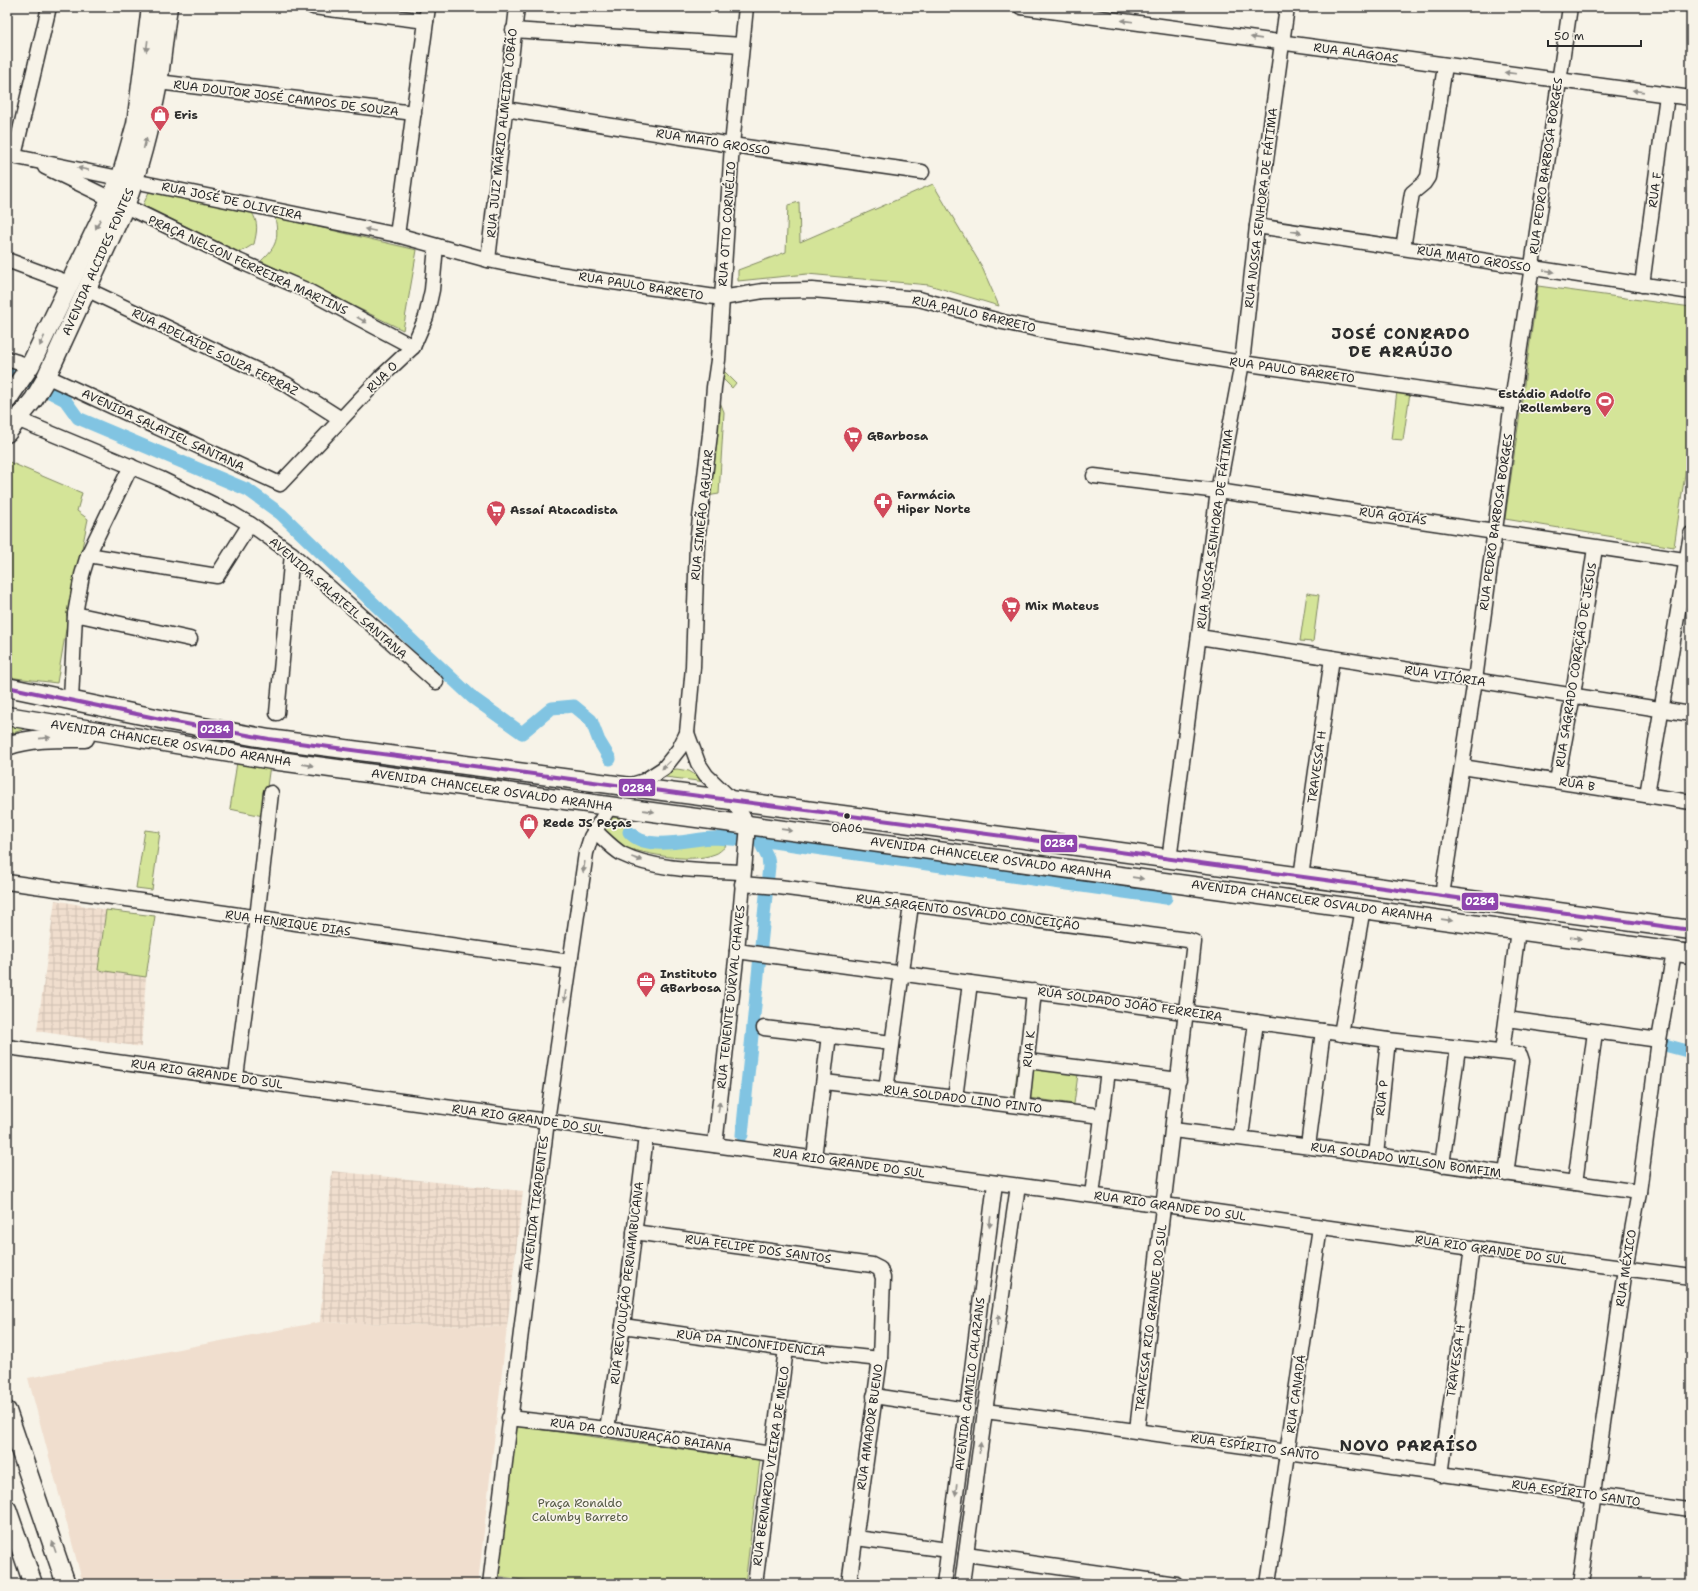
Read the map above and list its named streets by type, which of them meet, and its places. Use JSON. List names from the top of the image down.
{
  "streets": {
    "main road": ["AVENIDA ALCIDES FONTES", "AVENIDA CHANCELER OSVALDO ARANHA"],
    "street": [
      "RUA ALAGOAS",
      "RUA DOUTOR JOSÉ CAMPOS DE SOUZA",
      "RUA JUIZ MÁRIO ALMEIDA LOBÃO",
      "RUA MATO GROSSO",
      "RUA PEDRO BARBOSA BORGES",
      "RUA F",
      "RUA JOSÉ DE OLIVEIRA",
      "RUA NOSSA SENHORA DE FÁTIMA",
      "RUA OTTO CORNÉLIO",
      "PRAÇA NELSON FERREIRA MARTINS",
      "RUA PAULO BARRETO",
      "RUA ADELAÍDE SOUZA FERRAZ",
      "RUA O",
      "AVENIDA SALATIEL SANTANA",
      "RUA SIMEÃO AGUIAR",
      "RUA GOIÁS",
      "AVENIDA SALATEIL SANTANA",
      "RUA SAGRADO CORAÇÃO DE JESUS",
      "RUA VITÓRIA",
      "TRAVESSA H",
      "RUA B",
      "RUA SARGENTO OSVALDO CONCEIÇÃO",
      "RUA HENRIQUE DIAS",
      "RUA TENENTE DURVAL CHAVES",
      "RUA SOLDADO JOÃO FERREIRA",
      "RUA K",
      "RUA RIO GRANDE DO SUL",
      "RUA P",
      "RUA SOLDADO LINO PINTO",
      "RUA SOLDADO WILSON BOMFIM",
      "AVENIDA TIRADENTES",
      "RUA FELIPE DOS SANTOS",
      "RUA MÉXICO",
      "RUA REVOLUÇÃO PERNAMBUCANA",
      "TRAVESSA RIO GRANDE DO SUL",
      "RUA DA INCONFIDENCIA",
      "AVENIDA CAMILO CALAZANS",
      "RUA CANADÁ",
      "RUA AMADOR BUENO",
      "RUA DA CONJURAÇÃO BAIANA",
      "RUA ESPÍRITO SANTO",
      "RUA BERNARDO VIEIRA DE MELO"
    ]
  },
  "crossings": [
    ["RUA ALAGOAS", "RUA PEDRO BARBOSA BORGES"],
    ["RUA ALAGOAS", "RUA F"],
    ["RUA ALAGOAS", "RUA NOSSA SENHORA DE FÁTIMA"],
    ["RUA DOUTOR JOSÉ CAMPOS DE SOUZA", "AVENIDA ALCIDES FONTES"],
    ["RUA JUIZ MÁRIO ALMEIDA LOBÃO", "RUA MATO GROSSO"],
    ["RUA JUIZ MÁRIO ALMEIDA LOBÃO", "RUA PAULO BARRETO"],
    ["RUA MATO GROSSO", "RUA PEDRO BARBOSA BORGES"],
    ["RUA MATO GROSSO", "RUA F"],
    ["RUA MATO GROSSO", "RUA NOSSA SENHORA DE FÁTIMA"],
    ["RUA MATO GROSSO", "RUA OTTO CORNÉLIO"],
    ["RUA PEDRO BARBOSA BORGES", "RUA PAULO BARRETO"],
    ["RUA PEDRO BARBOSA BORGES", "RUA GOIÁS"],
    ["RUA PEDRO BARBOSA BORGES", "RUA VITÓRIA"],
    ["RUA PEDRO BARBOSA BORGES", "AVENIDA CHANCELER OSVALDO ARANHA"],
    ["RUA PEDRO BARBOSA BORGES", "RUA B"],
    ["RUA JOSÉ DE OLIVEIRA", "AVENIDA ALCIDES FONTES"],
    ["RUA JOSÉ DE OLIVEIRA", "PRAÇA NELSON FERREIRA MARTINS"],
    ["RUA JOSÉ DE OLIVEIRA", "RUA PAULO BARRETO"],
    ["RUA JOSÉ DE OLIVEIRA", "RUA O"],
    ["RUA NOSSA SENHORA DE FÁTIMA", "RUA PAULO BARRETO"],
    ["RUA NOSSA SENHORA DE FÁTIMA", "RUA GOIÁS"],
    ["RUA NOSSA SENHORA DE FÁTIMA", "RUA VITÓRIA"],
    ["RUA NOSSA SENHORA DE FÁTIMA", "AVENIDA CHANCELER OSVALDO ARANHA"],
    ["RUA OTTO CORNÉLIO", "RUA PAULO BARRETO"],
    ["RUA OTTO CORNÉLIO", "RUA SIMEÃO AGUIAR"],
    ["AVENIDA ALCIDES FONTES", "PRAÇA NELSON FERREIRA MARTINS"],
    ["AVENIDA ALCIDES FONTES", "RUA ADELAÍDE SOUZA FERRAZ"],
    ["AVENIDA ALCIDES FONTES", "AVENIDA SALATIEL SANTANA"],
    ["AVENIDA ALCIDES FONTES", "AVENIDA SALATEIL SANTANA"],
    ["PRAÇA NELSON FERREIRA MARTINS", "RUA O"],
    ["RUA PAULO BARRETO", "RUA O"],
    ["RUA PAULO BARRETO", "RUA SIMEÃO AGUIAR"],
    ["RUA ADELAÍDE SOUZA FERRAZ", "RUA O"],
    ["RUA O", "AVENIDA SALATIEL SANTANA"],
    ["RUA GOIÁS", "RUA SAGRADO CORAÇÃO DE JESUS"],
    ["RUA SAGRADO CORAÇÃO DE JESUS", "RUA VITÓRIA"],
    ["RUA SAGRADO CORAÇÃO DE JESUS", "RUA B"],
    ["RUA VITÓRIA", "TRAVESSA H"],
    ["AVENIDA CHANCELER OSVALDO ARANHA", "TRAVESSA H"],
    ["AVENIDA CHANCELER OSVALDO ARANHA", "RUA TENENTE DURVAL CHAVES"],
    ["AVENIDA CHANCELER OSVALDO ARANHA", "AVENIDA TIRADENTES"],
    ["AVENIDA CHANCELER OSVALDO ARANHA", "RUA MÉXICO"],
    ["TRAVESSA H", "RUA RIO GRANDE DO SUL"],
    ["TRAVESSA H", "RUA ESPÍRITO SANTO"],
    ["RUA SARGENTO OSVALDO CONCEIÇÃO", "RUA TENENTE DURVAL CHAVES"],
    ["RUA SARGENTO OSVALDO CONCEIÇÃO", "AVENIDA TIRADENTES"],
    ["RUA SARGENTO OSVALDO CONCEIÇÃO", "TRAVESSA RIO GRANDE DO SUL"],
    ["RUA HENRIQUE DIAS", "AVENIDA TIRADENTES"],
    ["RUA TENENTE DURVAL CHAVES", "RUA SOLDADO JOÃO FERREIRA"],
    ["RUA TENENTE DURVAL CHAVES", "RUA RIO GRANDE DO SUL"],
    ["RUA SOLDADO JOÃO FERREIRA", "RUA K"],
    ["RUA SOLDADO JOÃO FERREIRA", "RUA P"],
    ["RUA SOLDADO JOÃO FERREIRA", "RUA SOLDADO WILSON BOMFIM"],
    ["RUA SOLDADO JOÃO FERREIRA", "TRAVESSA RIO GRANDE DO SUL"],
    ["RUA K", "RUA SOLDADO LINO PINTO"],
    ["RUA RIO GRANDE DO SUL", "AVENIDA TIRADENTES"],
    ["RUA RIO GRANDE DO SUL", "RUA MÉXICO"],
    ["RUA RIO GRANDE DO SUL", "RUA REVOLUÇÃO PERNAMBUCANA"],
    ["RUA RIO GRANDE DO SUL", "TRAVESSA RIO GRANDE DO SUL"],
    ["RUA RIO GRANDE DO SUL", "AVENIDA CAMILO CALAZANS"],
    ["RUA RIO GRANDE DO SUL", "RUA CANADÁ"],
    ["RUA P", "RUA SOLDADO WILSON BOMFIM"],
    ["RUA SOLDADO WILSON BOMFIM", "RUA MÉXICO"],
    ["RUA SOLDADO WILSON BOMFIM", "TRAVESSA RIO GRANDE DO SUL"],
    ["AVENIDA TIRADENTES", "RUA DA CONJURAÇÃO BAIANA"],
    ["RUA FELIPE DOS SANTOS", "RUA REVOLUÇÃO PERNAMBUCANA"],
    ["RUA FELIPE DOS SANTOS", "RUA AMADOR BUENO"],
    ["RUA MÉXICO", "RUA ESPÍRITO SANTO"],
    ["RUA REVOLUÇÃO PERNAMBUCANA", "RUA DA INCONFIDENCIA"],
    ["RUA REVOLUÇÃO PERNAMBUCANA", "RUA DA CONJURAÇÃO BAIANA"],
    ["TRAVESSA RIO GRANDE DO SUL", "RUA ESPÍRITO SANTO"],
    ["RUA DA INCONFIDENCIA", "RUA AMADOR BUENO"],
    ["RUA DA INCONFIDENCIA", "RUA BERNARDO VIEIRA DE MELO"],
    ["AVENIDA CAMILO CALAZANS", "RUA ESPÍRITO SANTO"],
    ["RUA CANADÁ", "RUA ESPÍRITO SANTO"],
    ["RUA DA CONJURAÇÃO BAIANA", "RUA BERNARDO VIEIRA DE MELO"]
  ],
  "one_way": ["RUA ALAGOAS", "PRAÇA NELSON FERREIRA MARTINS", "AVENIDA TIRADENTES"],
  "districts": ["JOSÉ CONRADO DE ARAÚJO", "NOVO PARAÍSO"],
  "parks": ["Praça Ronaldo Calumby Barreto"],
  "places": {
    "shop": ["Eris", "Rede JS Peças"],
    "sports": ["Estádio Adolfo Rollemberg"],
    "supermarket": ["GBarbosa", "Assaí Atacadista", "Mix Mateus"],
    "pharmacy": ["Farmácia Hiper Norte"],
    "other": ["OA06"],
    "office": ["Instituto GBarbosa"]
  },
  "lines": ["transit line 0284"],
  "scale_bar": "50 m"
}
